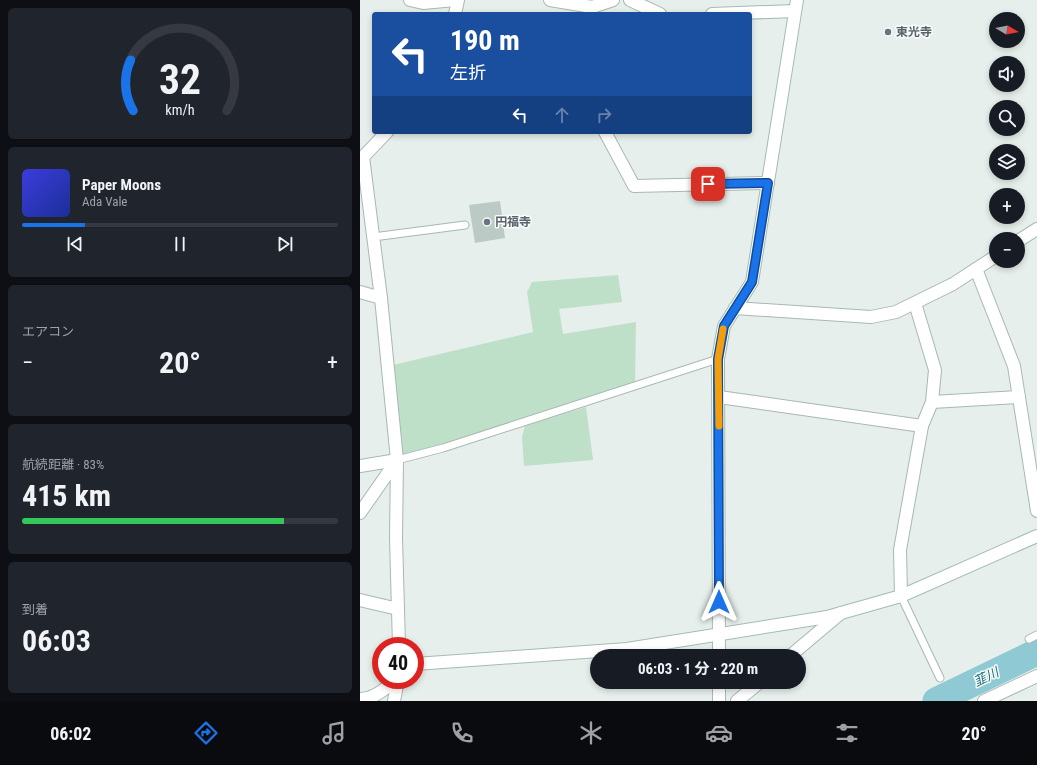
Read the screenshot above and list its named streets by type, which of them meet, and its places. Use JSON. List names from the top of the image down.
{
  "water": ["韮川"],
  "places": ["東光寺", "円福寺"],
  "north": "right",
  "page": {
    "map_buttons": ["+", "−"],
    "turn": ["190 m", "左折"],
    "song": ["Paper Moons", "Ada Vale"],
    "tile": [
      "エアコン",
      ["航続距離 · 83%", "415 km"],
      ["到着", "06:03"]
    ],
    "heat": ["−", "20°", "+"],
    "limit": "40",
    "trip": "06:03 · 1 分 · 220 m",
    "tabs": ["06:02", "20°"],
    "gauge": ["32", "km/h"]
  }
}
